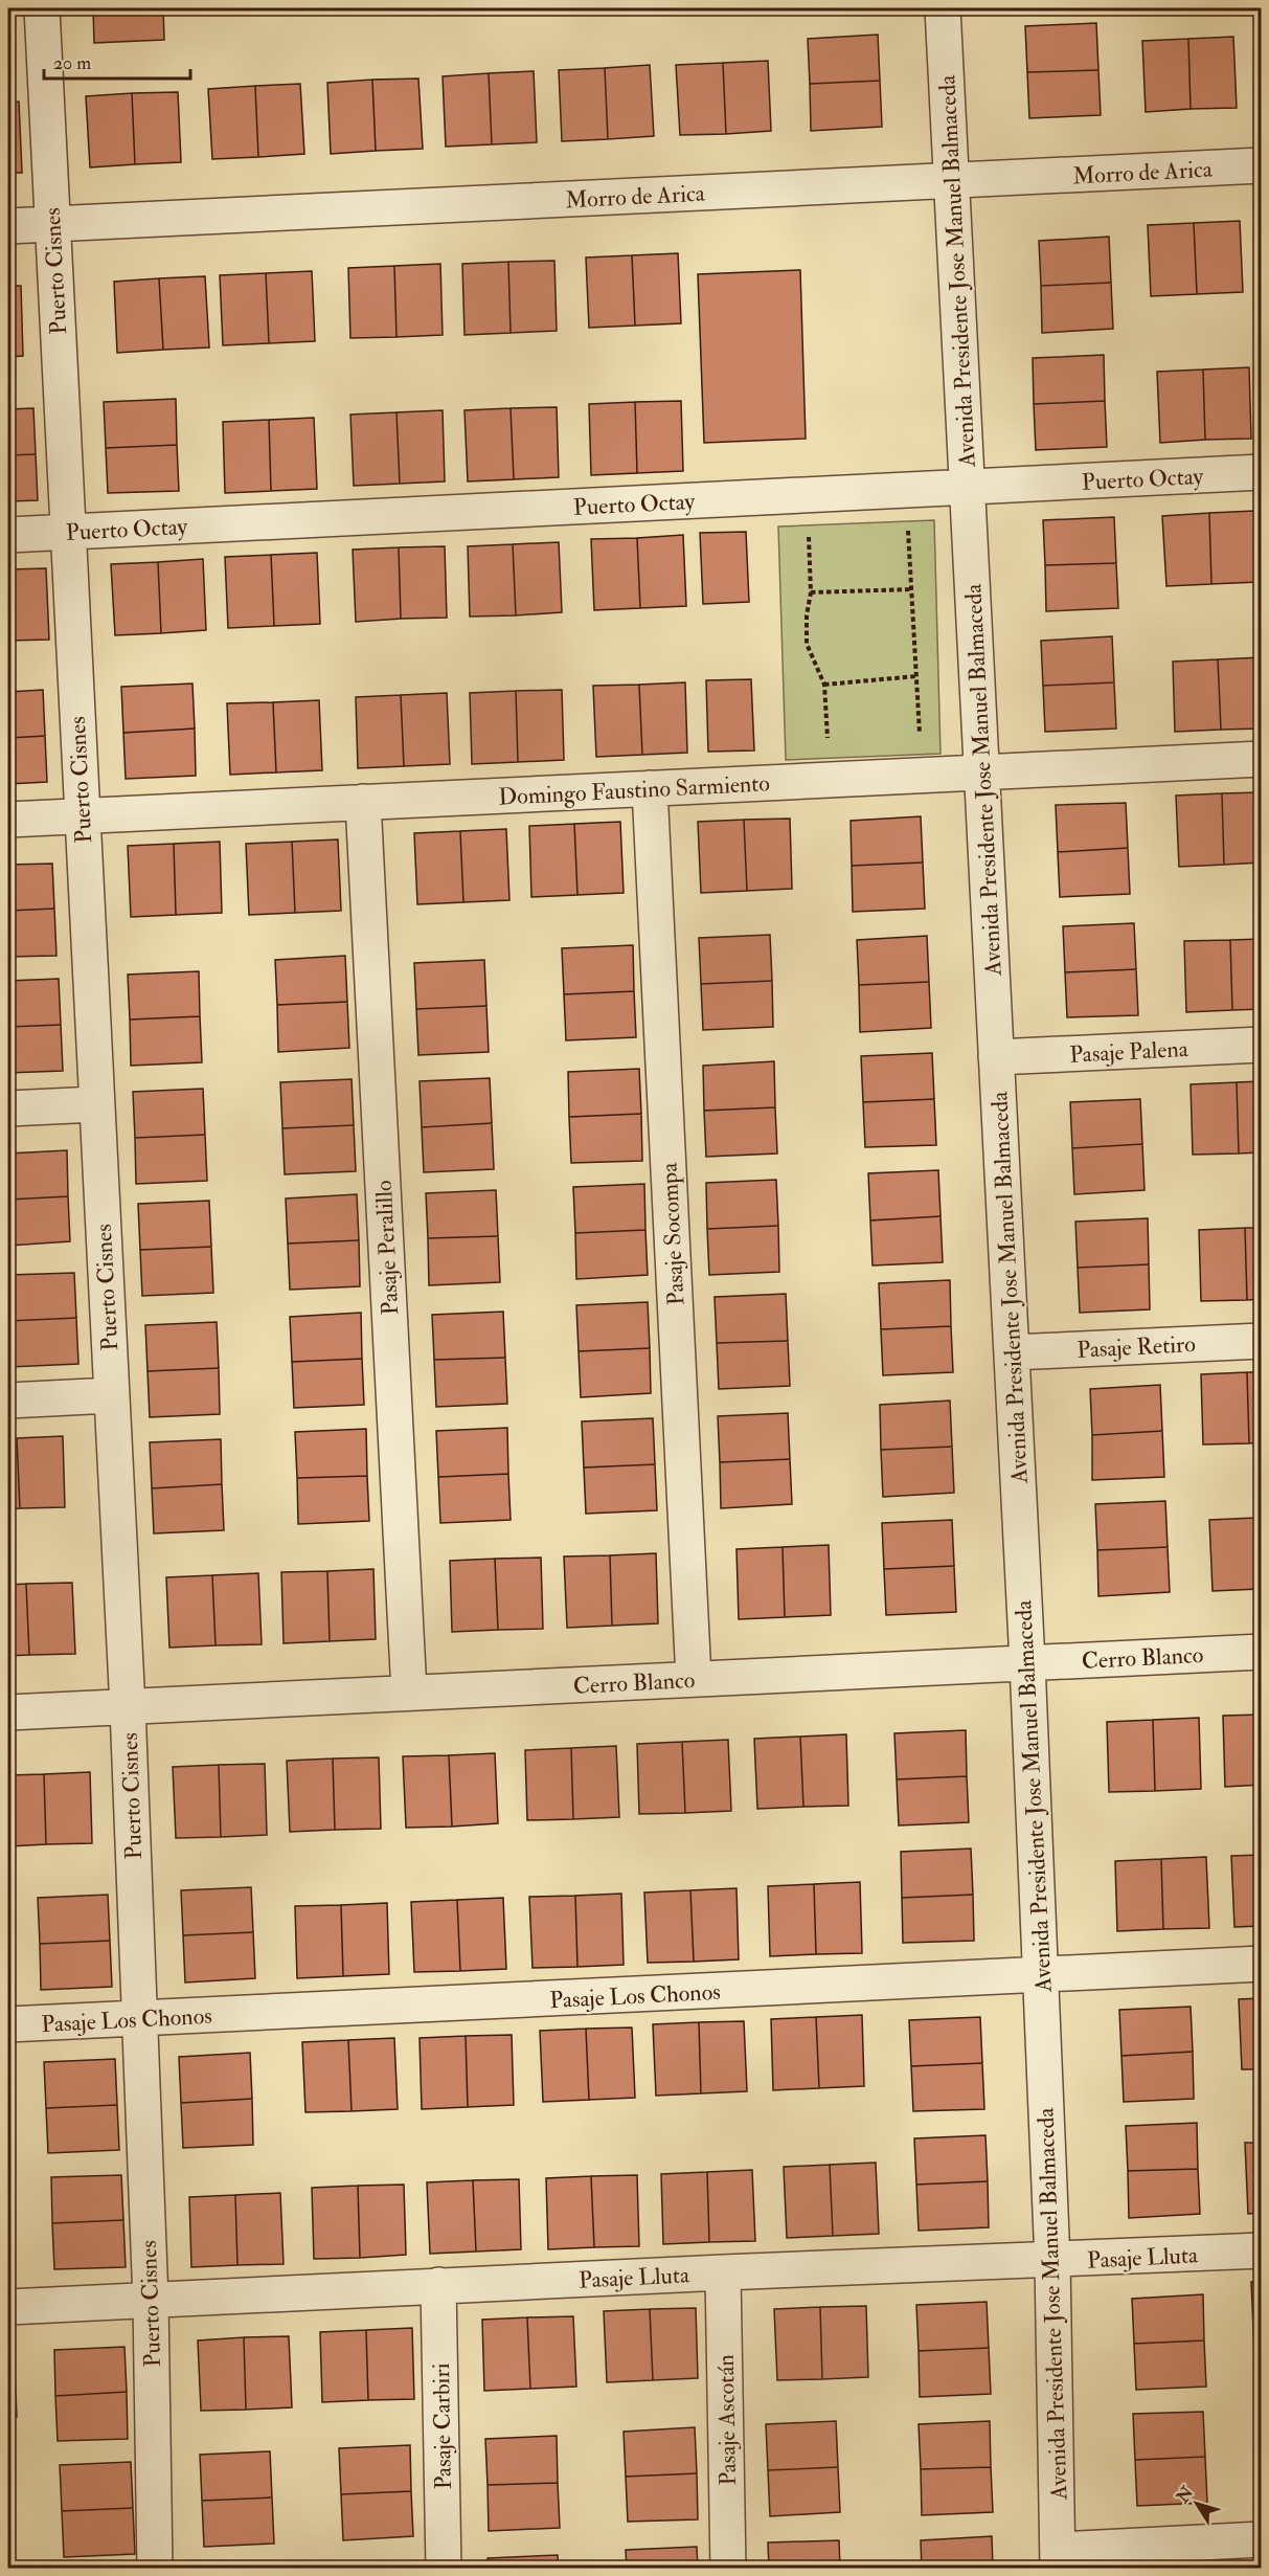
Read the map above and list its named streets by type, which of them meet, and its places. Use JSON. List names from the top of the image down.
{
  "streets": {
    "street": [
      "Morro de Arica",
      "Puerto Cisnes",
      "Avenida Presidente Jose Manuel Balmaceda",
      "Puerto Octay",
      "Domingo Faustino Sarmiento",
      "Pasaje Palena",
      "Pasaje Socompa",
      "Pasaje Peralillo",
      "Pasaje Retiro",
      "Cerro Blanco",
      "Pasaje Los Chonos",
      "Pasaje Lluta",
      "Pasaje Ascotán",
      "Pasaje Carbiri"
    ]
  },
  "crossings": [
    ["Morro de Arica", "Puerto Cisnes"],
    ["Morro de Arica", "Avenida Presidente Jose Manuel Balmaceda"],
    ["Puerto Cisnes", "Puerto Octay"],
    ["Puerto Cisnes", "Domingo Faustino Sarmiento"],
    ["Puerto Cisnes", "Cerro Blanco"],
    ["Puerto Cisnes", "Pasaje Los Chonos"],
    ["Puerto Cisnes", "Pasaje Lluta"],
    ["Avenida Presidente Jose Manuel Balmaceda", "Puerto Octay"],
    ["Avenida Presidente Jose Manuel Balmaceda", "Domingo Faustino Sarmiento"],
    ["Avenida Presidente Jose Manuel Balmaceda", "Pasaje Palena"],
    ["Avenida Presidente Jose Manuel Balmaceda", "Pasaje Retiro"],
    ["Avenida Presidente Jose Manuel Balmaceda", "Cerro Blanco"],
    ["Avenida Presidente Jose Manuel Balmaceda", "Pasaje Los Chonos"],
    ["Avenida Presidente Jose Manuel Balmaceda", "Pasaje Lluta"],
    ["Domingo Faustino Sarmiento", "Pasaje Socompa"],
    ["Domingo Faustino Sarmiento", "Pasaje Peralillo"],
    ["Pasaje Socompa", "Cerro Blanco"],
    ["Pasaje Peralillo", "Cerro Blanco"],
    ["Pasaje Lluta", "Pasaje Ascotán"],
    ["Pasaje Lluta", "Pasaje Carbiri"]
  ],
  "scale_bar": "20 m",
  "north": "top left"
}
